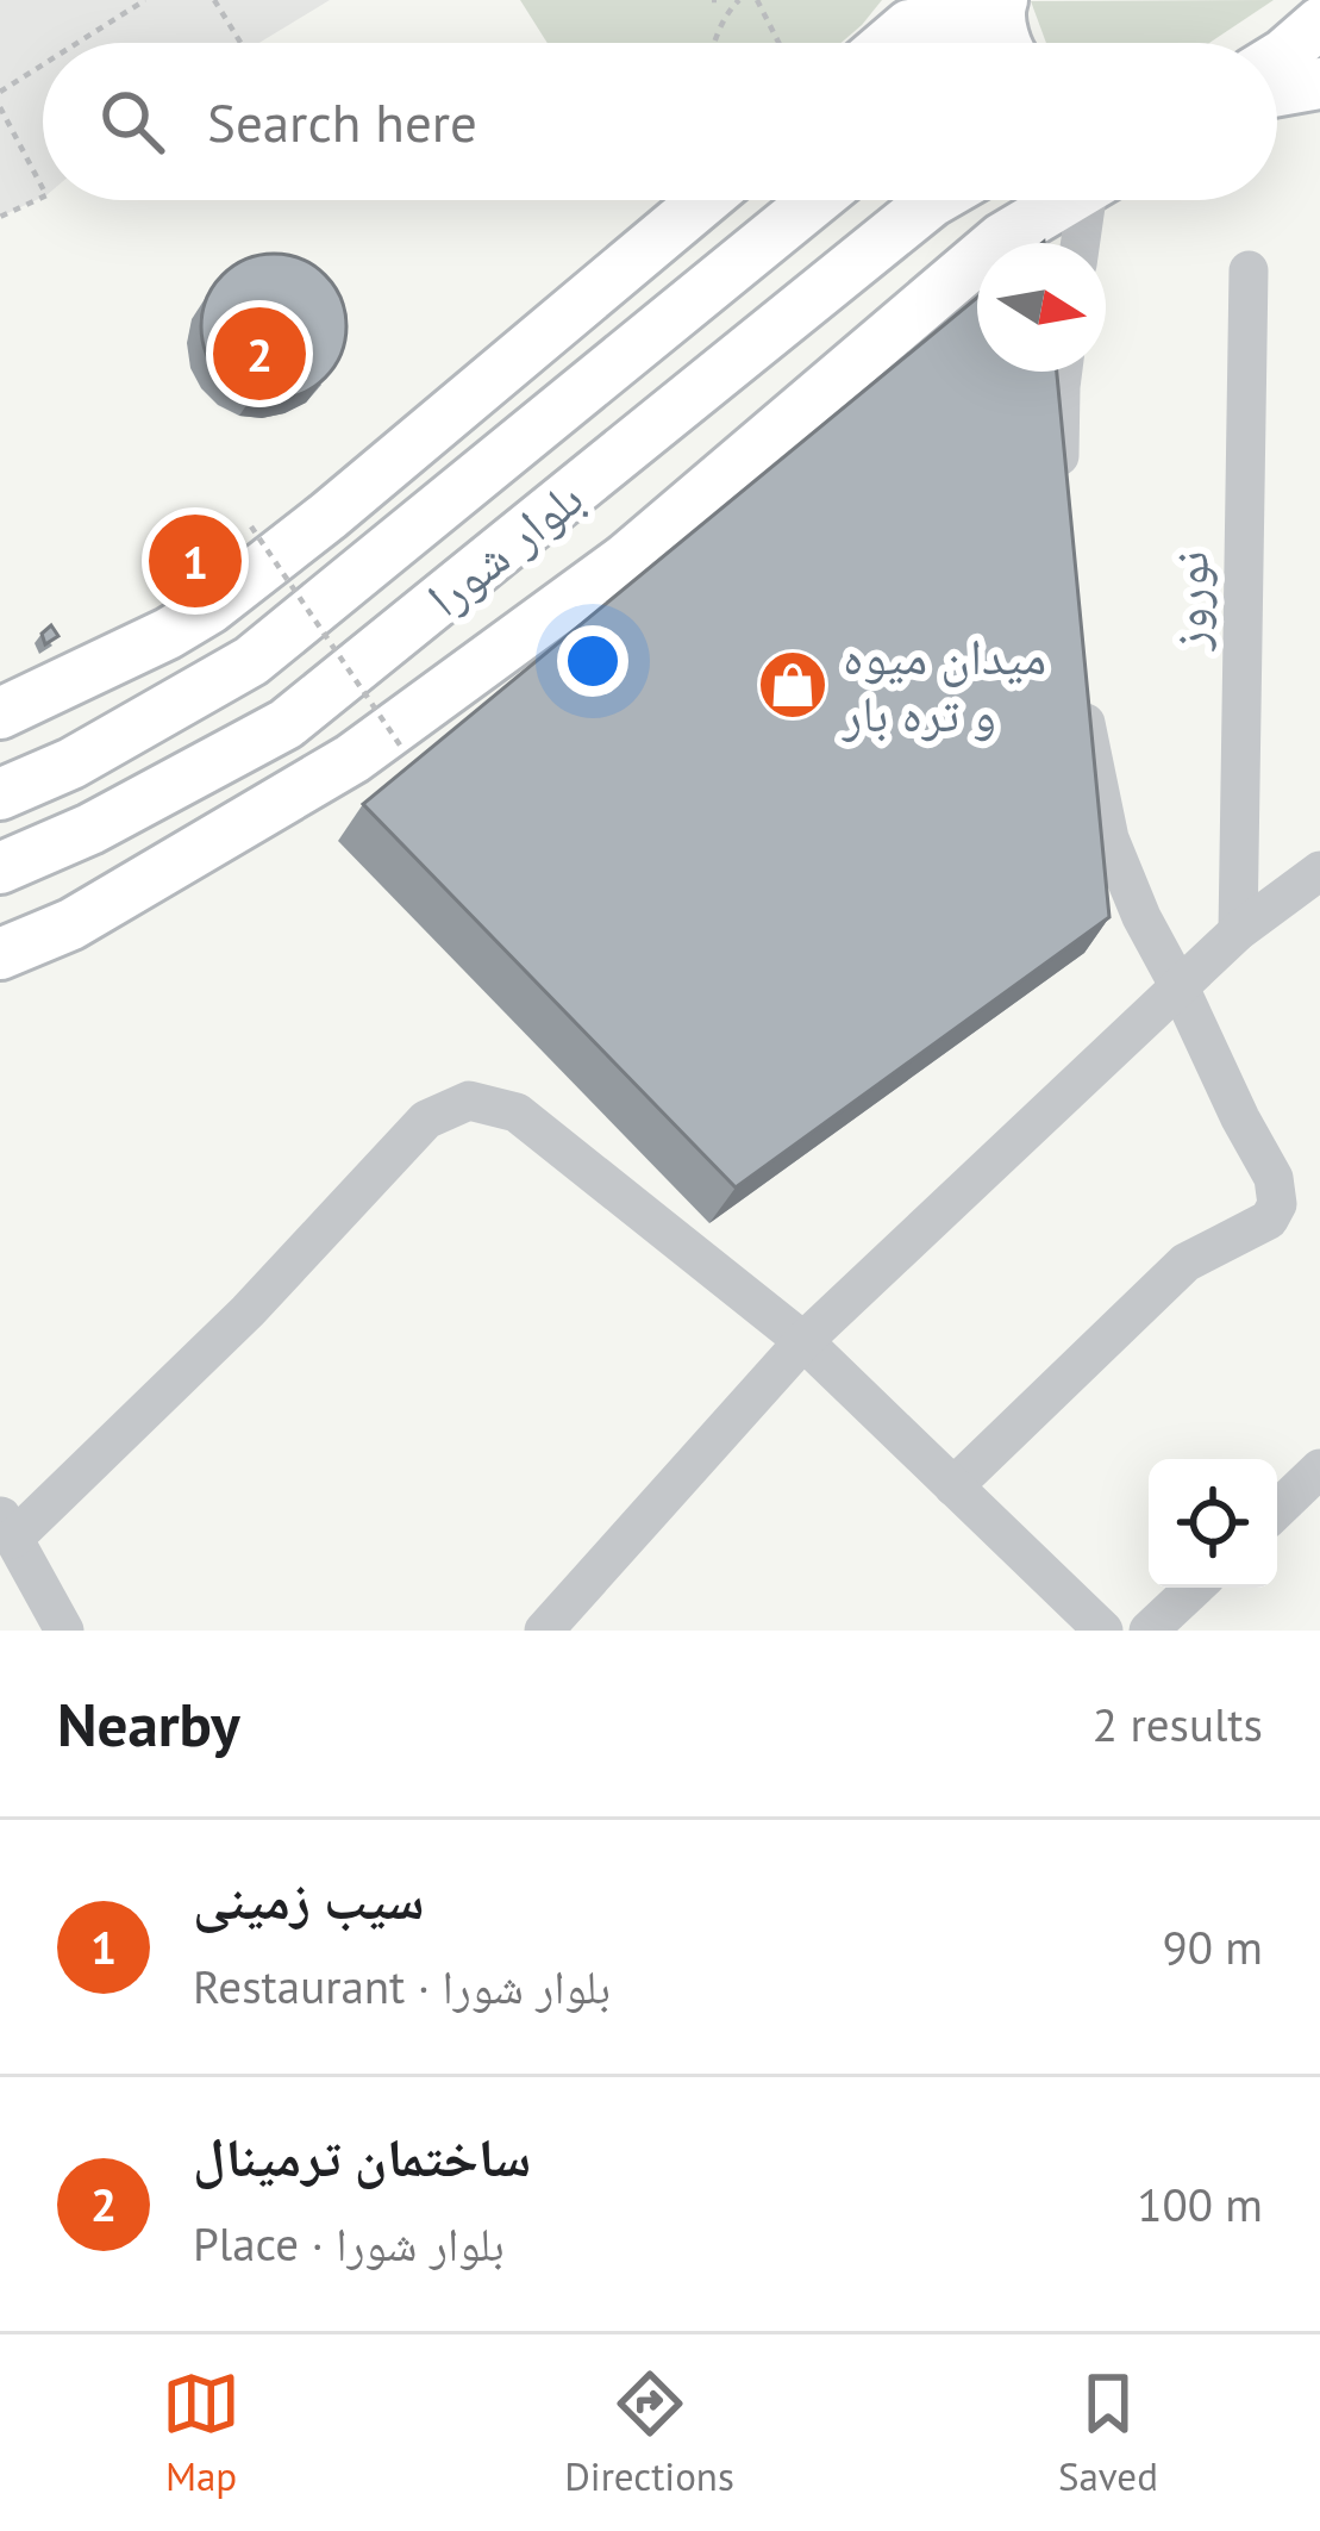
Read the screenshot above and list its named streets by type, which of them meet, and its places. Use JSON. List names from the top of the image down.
{
  "streets": {
    "main road": ["بلوار شورا"],
    "street": ["نوروز"]
  },
  "places": {
    "shop": ["میدان میوه و تره بار"]
  },
  "north": "right",
  "page": {
    "search": "Search here",
    "pins": ["2", "1"],
    "heading": ["Nearby", "2 results"],
    "list": [
      {
        "mark": "1",
        "name": "سیب زمینی",
        "note": "Restaurant · بلوار شورا",
        "value": "90 m"
      },
      {
        "mark": "2",
        "name": "ساختمان ترمینال",
        "note": "Place · بلوار شورا",
        "value": "100 m"
      }
    ],
    "nav": ["Map", "Directions", "Saved"]
  }
}
